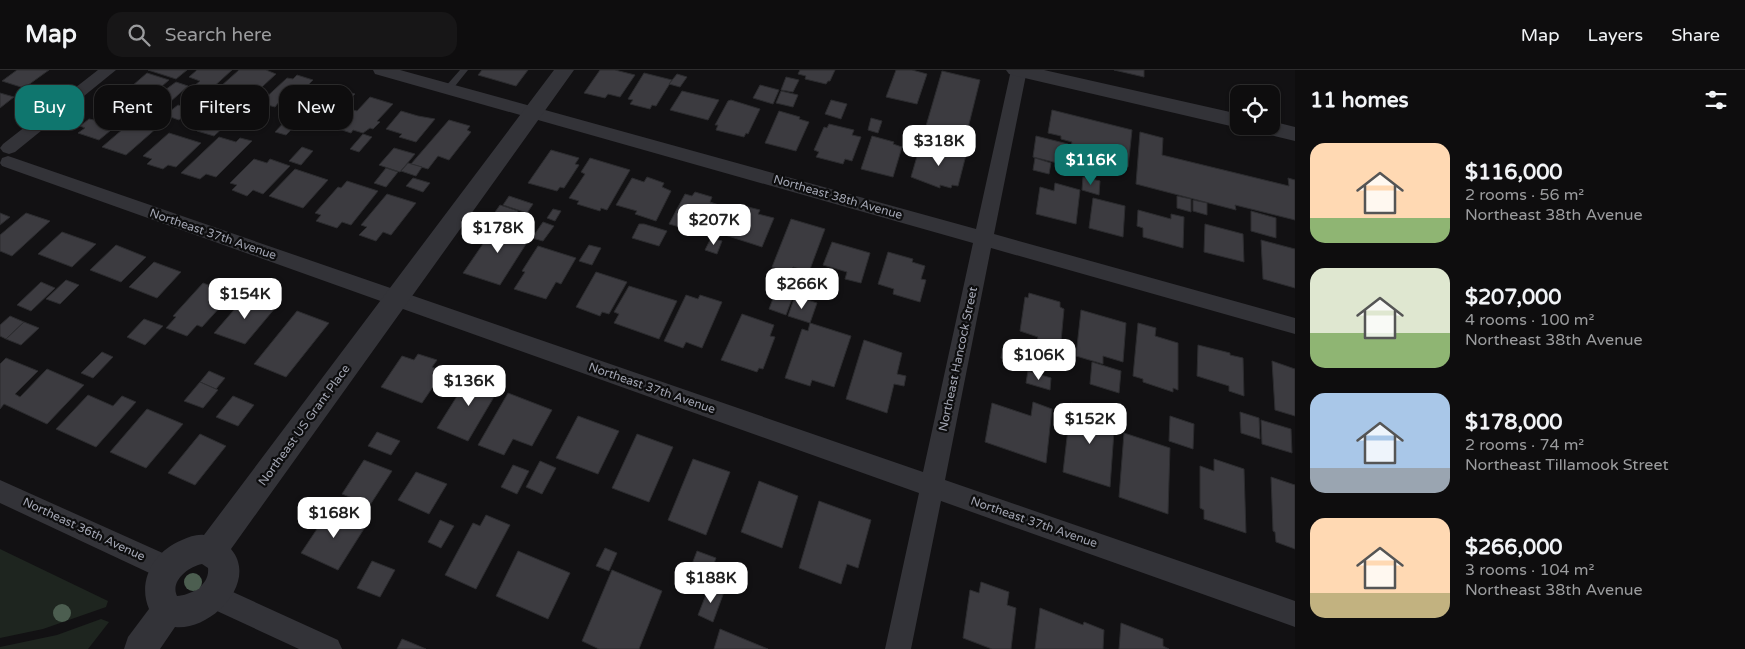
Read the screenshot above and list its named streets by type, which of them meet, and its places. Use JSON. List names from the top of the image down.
{
  "streets": {
    "street": [
      "Northeast 38th Avenue",
      "Northeast 37th Avenue",
      "Northeast Hancock Street",
      "Northeast US Grant Place",
      "Northeast 36th Avenue"
    ]
  },
  "crossings": [
    ["Northeast 38th Avenue", "Northeast Hancock Street"],
    ["Northeast 38th Avenue", "Northeast US Grant Place"],
    ["Northeast 37th Avenue", "Northeast Hancock Street"],
    ["Northeast 37th Avenue", "Northeast US Grant Place"],
    ["Northeast US Grant Place", "Northeast 36th Avenue"]
  ],
  "page": {
    "header": "Map",
    "search": "Search here",
    "nav": ["Map", "Layers", "Share"],
    "heading": "11 homes",
    "chip": [
      "Buy",
      "Rent",
      "Filters",
      "New"
    ],
    "price": [
      "$318K",
      "$116K",
      "$207K",
      "$178K",
      "$266K",
      "$154K",
      "$106K",
      "$136K",
      "$152K",
      "$168K",
      "$188K"
    ],
    "list": [
      {
        "name": "$116,000",
        "note": "2 rooms · 56 m² · Northeast 38th Avenue"
      },
      {
        "name": "$207,000",
        "note": "4 rooms · 100 m² · Northeast 38th Avenue"
      },
      {
        "name": "$178,000",
        "note": "2 rooms · 74 m² · Northeast Tillamook Street"
      },
      {
        "name": "$266,000",
        "note": "3 rooms · 104 m² · Northeast 38th Avenue"
      }
    ]
  }
}
